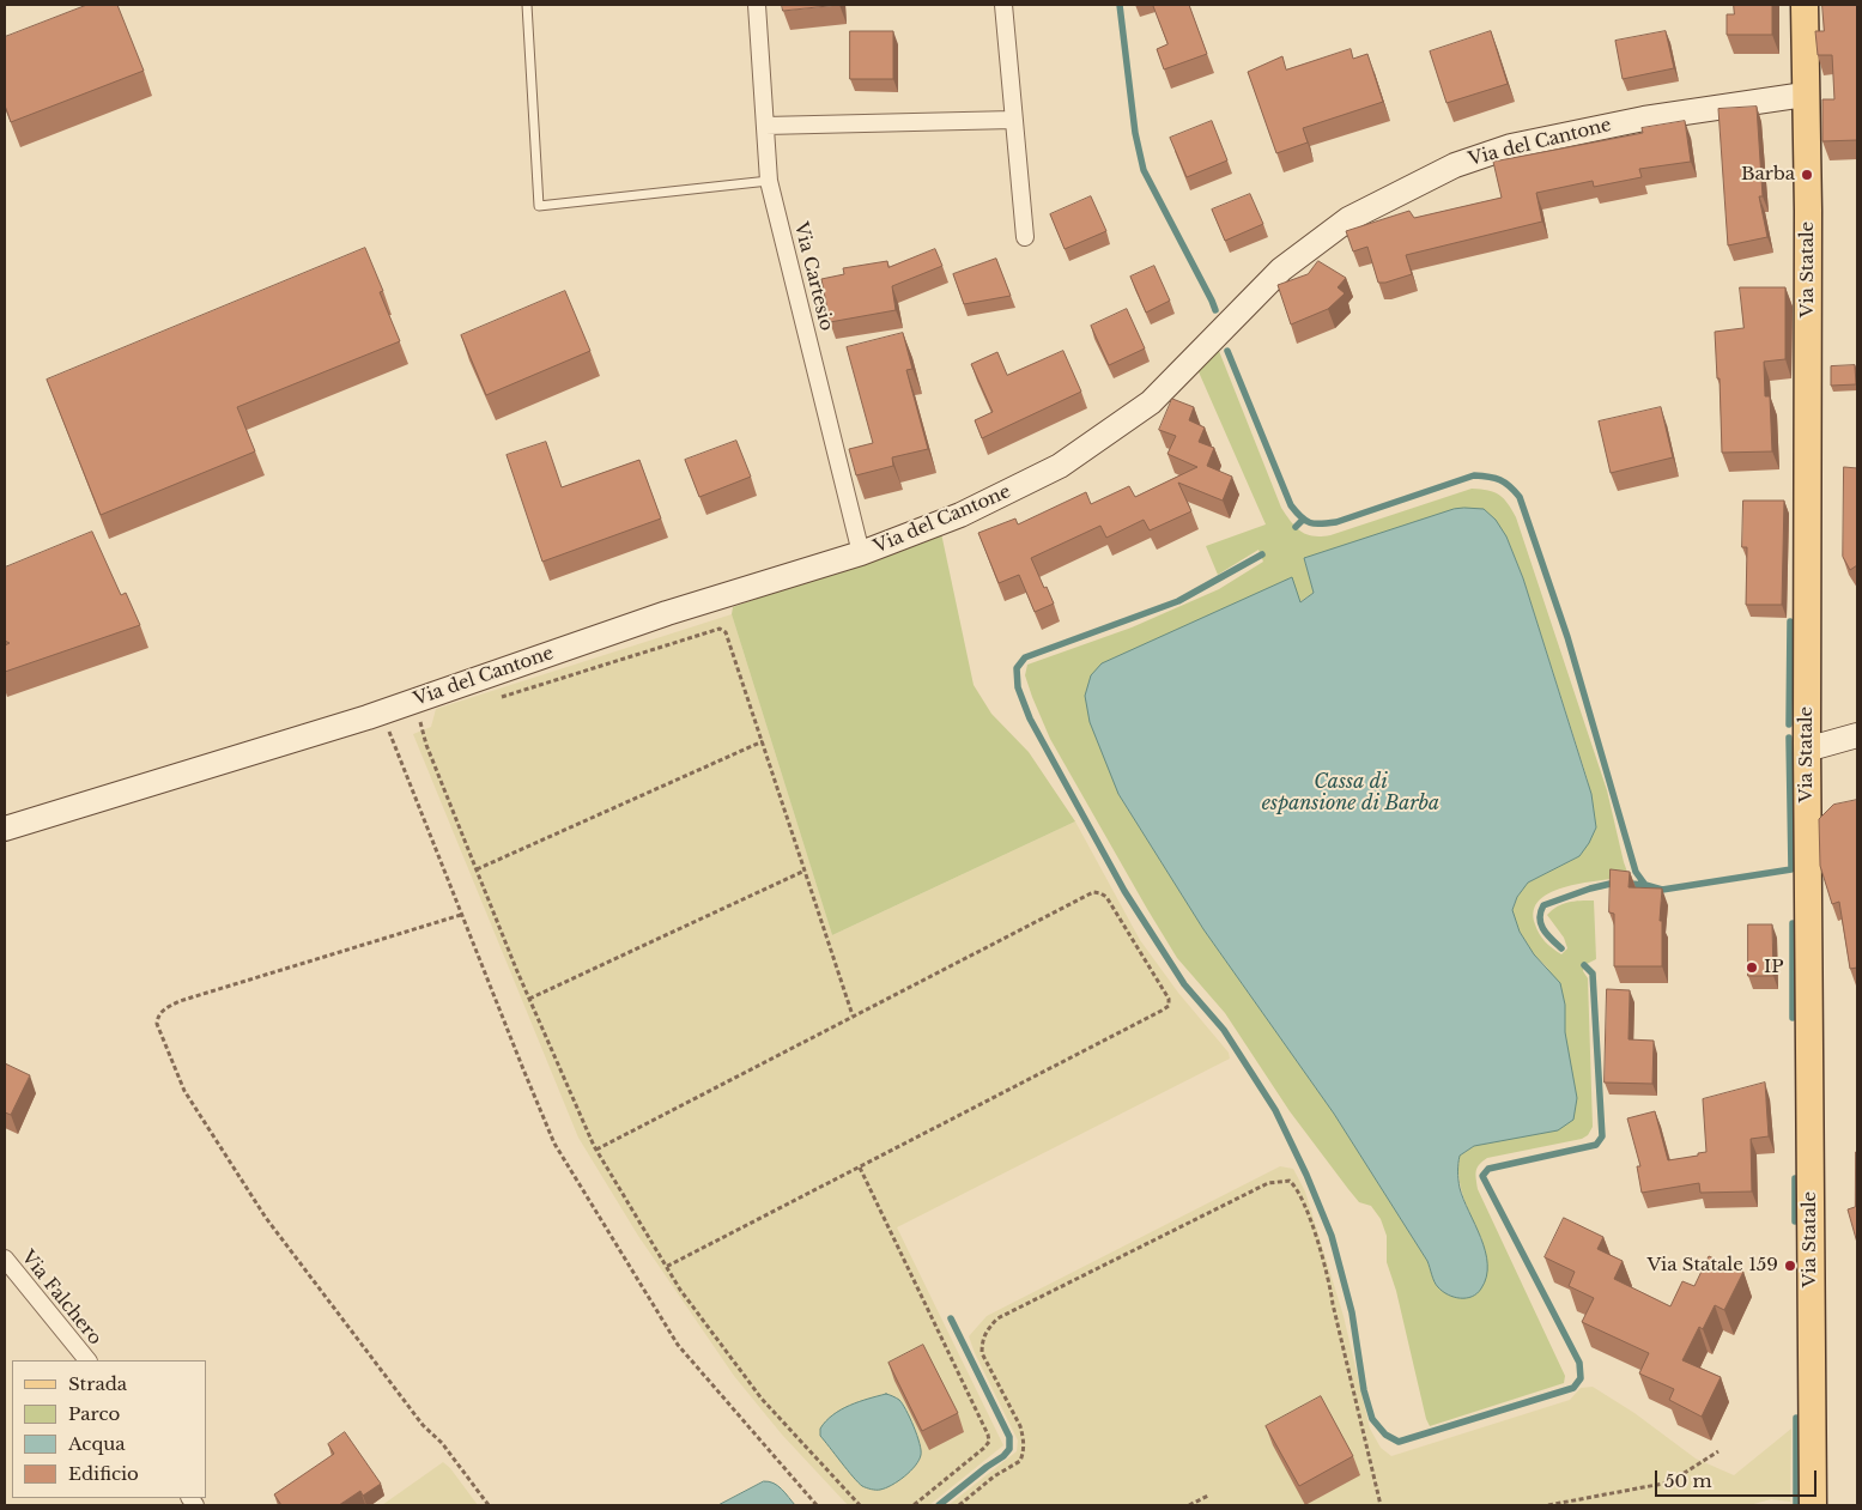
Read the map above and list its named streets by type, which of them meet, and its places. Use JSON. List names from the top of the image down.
{
  "streets": {
    "main road": ["Via Statale"],
    "street": ["Via del Cantone", "Via Cartesio", "Via Falchero"]
  },
  "crossings": [
    ["Via del Cantone", "Via Statale"],
    ["Via del Cantone", "Via Cartesio"]
  ],
  "water": ["Cassa di espansione di Barba"],
  "places": ["Barba", "IP", "Via Statale 159"],
  "legend": [
    "Strada",
    "Parco",
    "Acqua",
    "Edificio"
  ],
  "scale_bar": "50 m"
}
